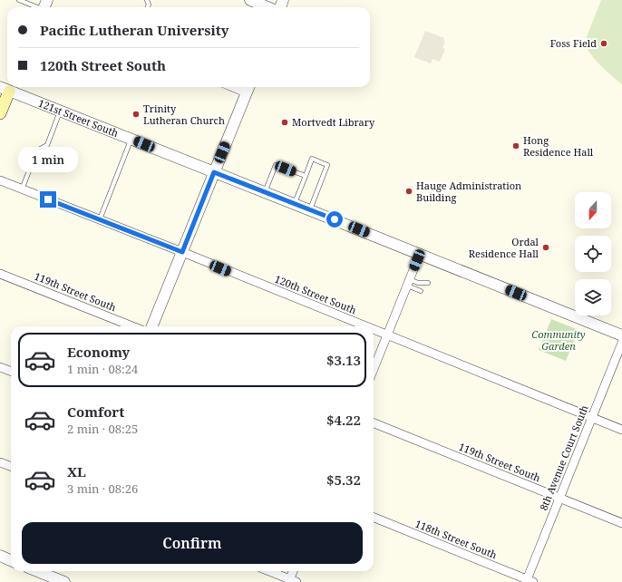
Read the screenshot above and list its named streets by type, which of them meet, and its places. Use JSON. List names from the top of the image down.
{
  "streets": {
    "street": [
      "121st Street South",
      "119th Street South",
      "120th Street South",
      "8th Avenue Court South",
      "118th Street South"
    ]
  },
  "crossings": [
    ["119th Street South", "8th Avenue Court South"],
    ["120th Street South", "8th Avenue Court South"],
    ["8th Avenue Court South", "118th Street South"]
  ],
  "parks": ["Community Garden"],
  "places": [
    "Foss Field",
    "Trinity Lutheran Church",
    "Mortvedt Library",
    "Hong Residence Hall",
    "Hauge Administration Building",
    "Ordal Residence Hall"
  ],
  "north": "bottom",
  "page": {
    "banner": ["Pacific Lutheran University", "120th Street South"],
    "bubble": "1 min",
    "list": [
      {
        "name": "Economy",
        "note": "1 min · 08:24",
        "value": "$3.13"
      },
      {
        "name": "Comfort",
        "note": "2 min · 08:25",
        "value": "$4.22"
      },
      {
        "name": "XL",
        "note": "3 min · 08:26",
        "value": "$5.32"
      }
    ],
    "buttons": "Confirm"
  }
}
